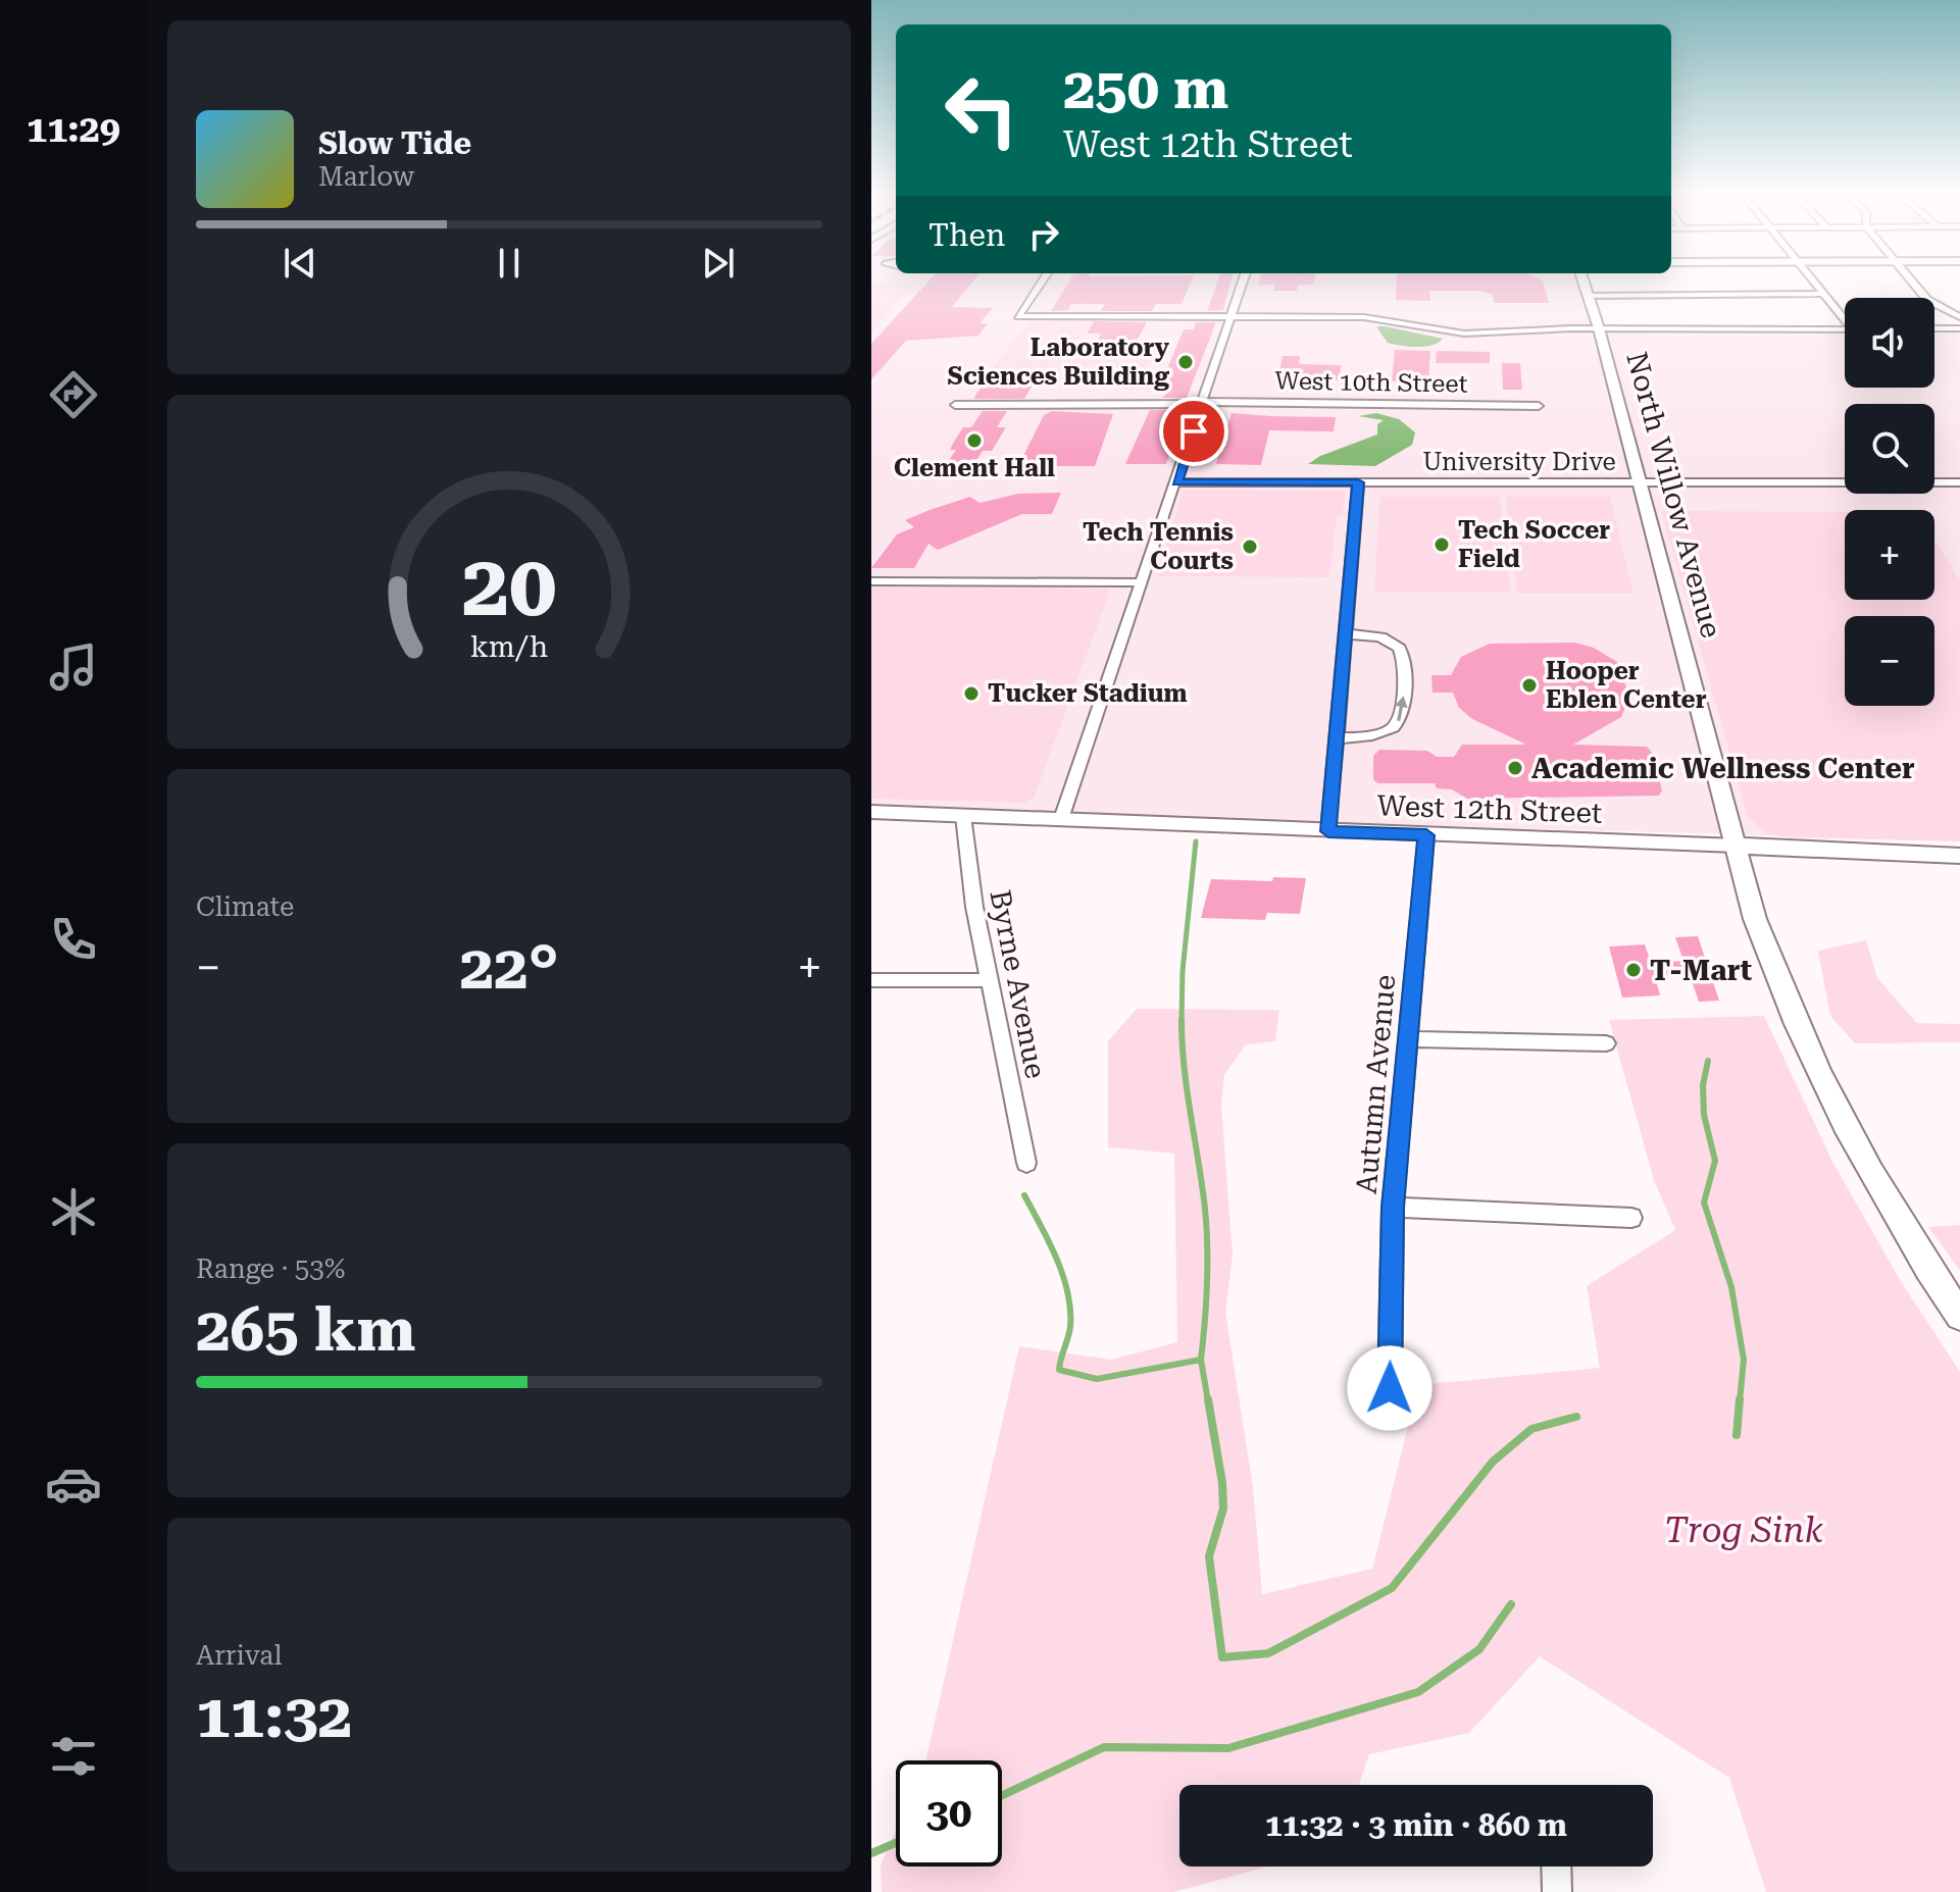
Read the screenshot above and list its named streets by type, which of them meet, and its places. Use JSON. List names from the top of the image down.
{
  "streets": {
    "main road": ["North Willow Avenue", "West 12th Street"],
    "street": [
      "West 10th Street",
      "University Drive",
      "Byrne Avenue",
      "Autumn Avenue"
    ]
  },
  "crossings": [
    ["University Drive", "North Willow Avenue"],
    ["North Willow Avenue", "West 12th Street"],
    ["West 12th Street", "Byrne Avenue"],
    ["West 12th Street", "Autumn Avenue"]
  ],
  "parks": ["Trog Sink"],
  "places": [
    "Laboratory Sciences Building",
    "Clement Hall",
    "Tech Soccer Field",
    "Tech Tennis Courts",
    "Hooper Eblen Center",
    "Tucker Stadium",
    "Academic Wellness Center",
    "T-Mart"
  ],
  "page": {
    "tabs": "11:29",
    "turn": ["250 m", "West 12th Street"],
    "song": ["Slow Tide", "Marlow"],
    "then": "Then",
    "map_buttons": ["+", "−"],
    "tile": [
      "Climate",
      ["Range · 53%", "265 km"],
      ["Arrival", "11:32"]
    ],
    "heat": ["−", "22°", "+"],
    "limit": "30",
    "trip": "11:32 · 3 min · 860 m",
    "gauge": ["20", "km/h"]
  }
}
